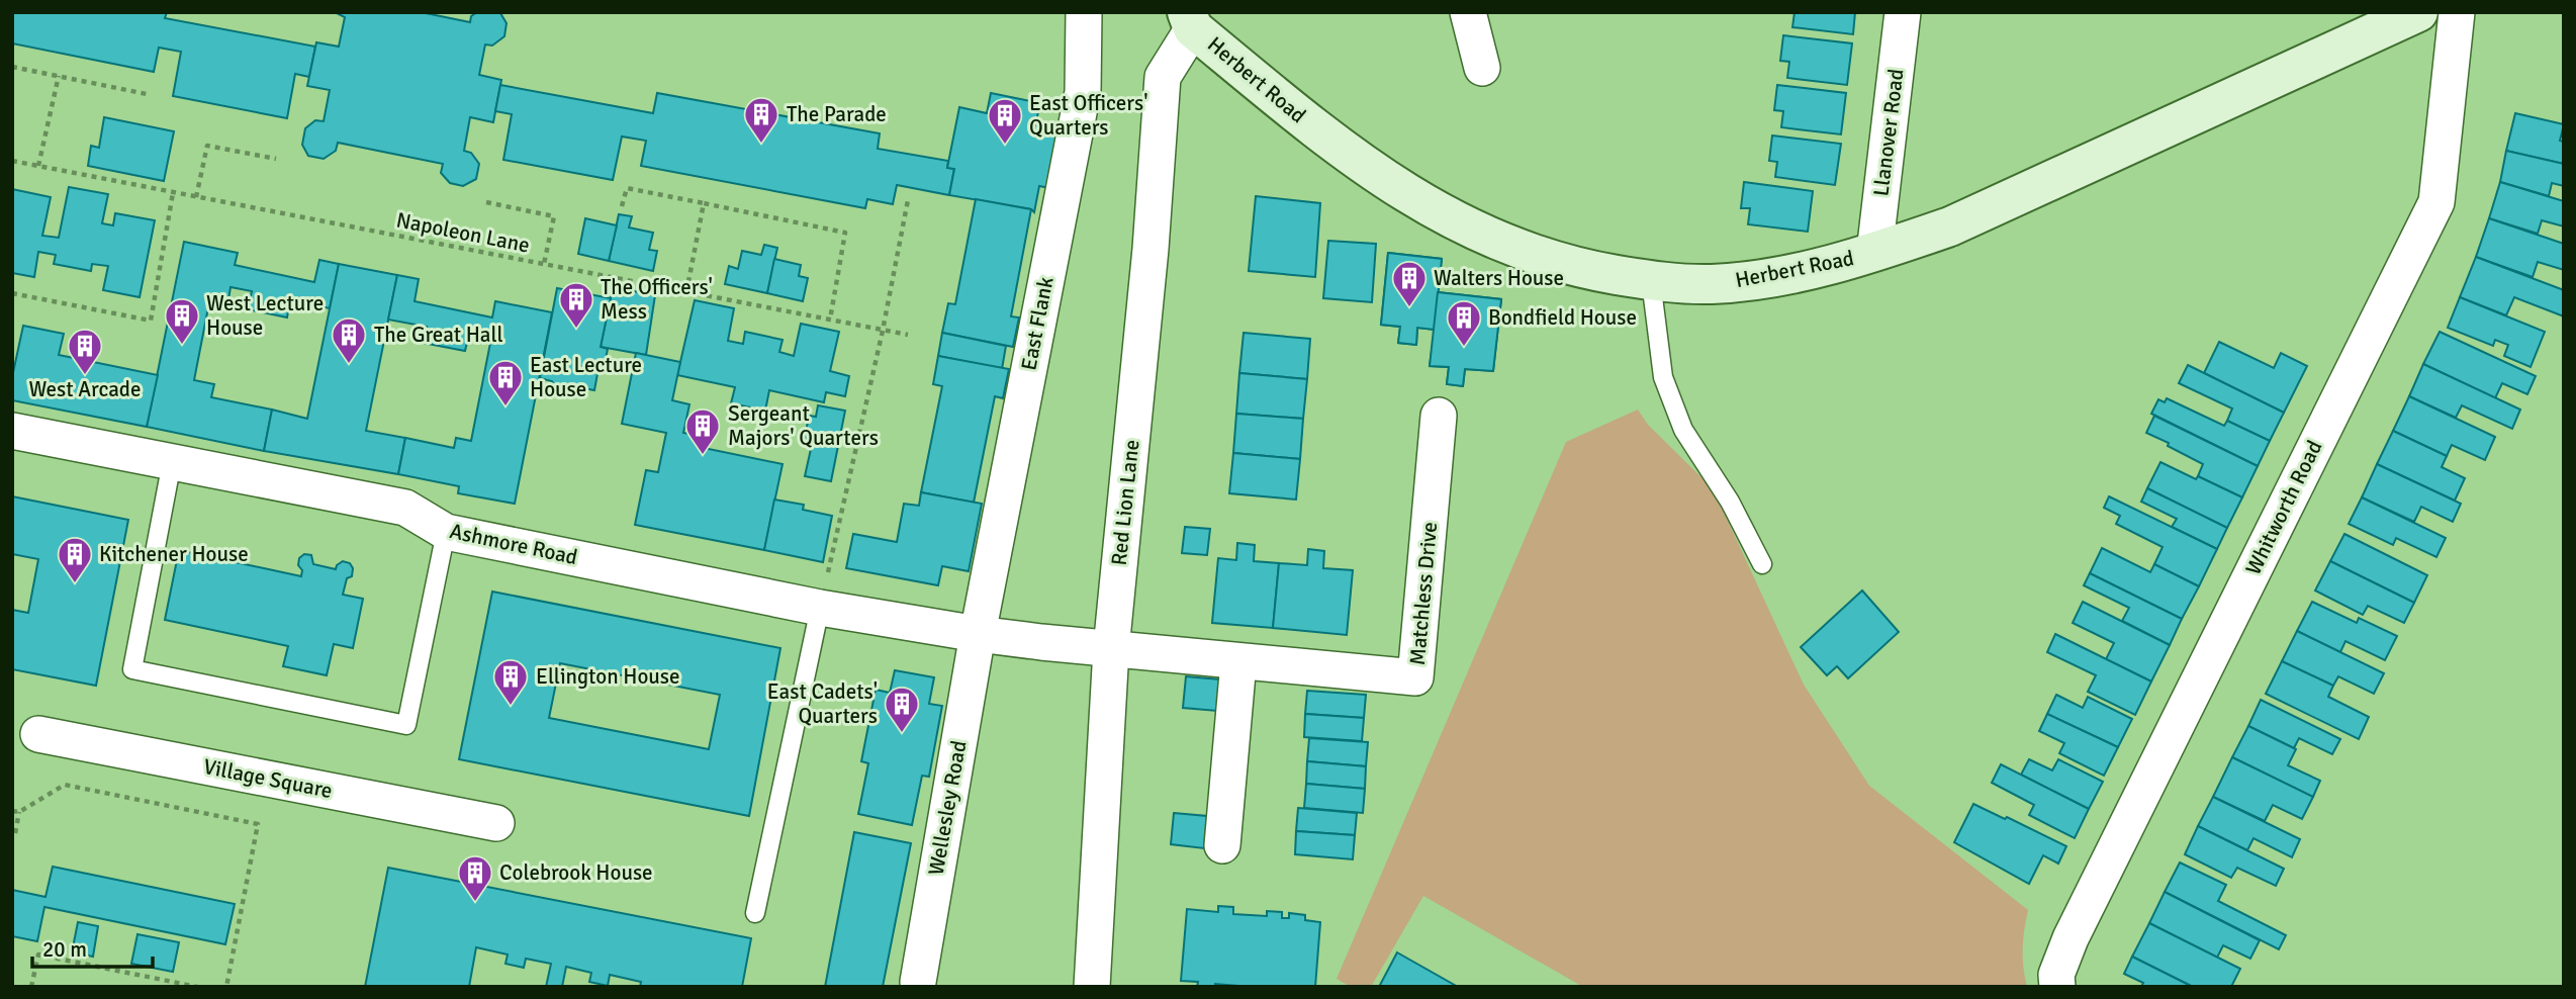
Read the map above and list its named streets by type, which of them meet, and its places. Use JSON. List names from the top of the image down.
{
  "streets": {
    "street": [
      "Herbert Road",
      "Llanover Road",
      "East Flank",
      "Red Lion Lane",
      "Whitworth Road",
      "Ashmore Road",
      "Matchless Drive",
      "Village Square",
      "Wellesley Road"
    ],
    "path": ["Napoleon Lane"]
  },
  "crossings": [
    ["Herbert Road", "Llanover Road"],
    ["Herbert Road", "Red Lion Lane"],
    ["East Flank", "Ashmore Road"],
    ["East Flank", "Matchless Drive"],
    ["East Flank", "Wellesley Road"],
    ["Red Lion Lane", "Matchless Drive"],
    ["Ashmore Road", "Matchless Drive"],
    ["Ashmore Road", "Wellesley Road"],
    ["Matchless Drive", "Wellesley Road"]
  ],
  "places": {
    "building": [
      "The Parade",
      "East Officers' Quarters",
      "Walters House",
      "The Officers' Mess",
      "West Lecture House",
      "Bondfield House",
      "The Great Hall",
      "West Arcade",
      "East Lecture House",
      "Sergeant Majors' Quarters",
      "Kitchener House",
      "Ellington House",
      "East Cadets' Quarters",
      "Colebrook House"
    ]
  },
  "scale_bar": "20 m"
}
